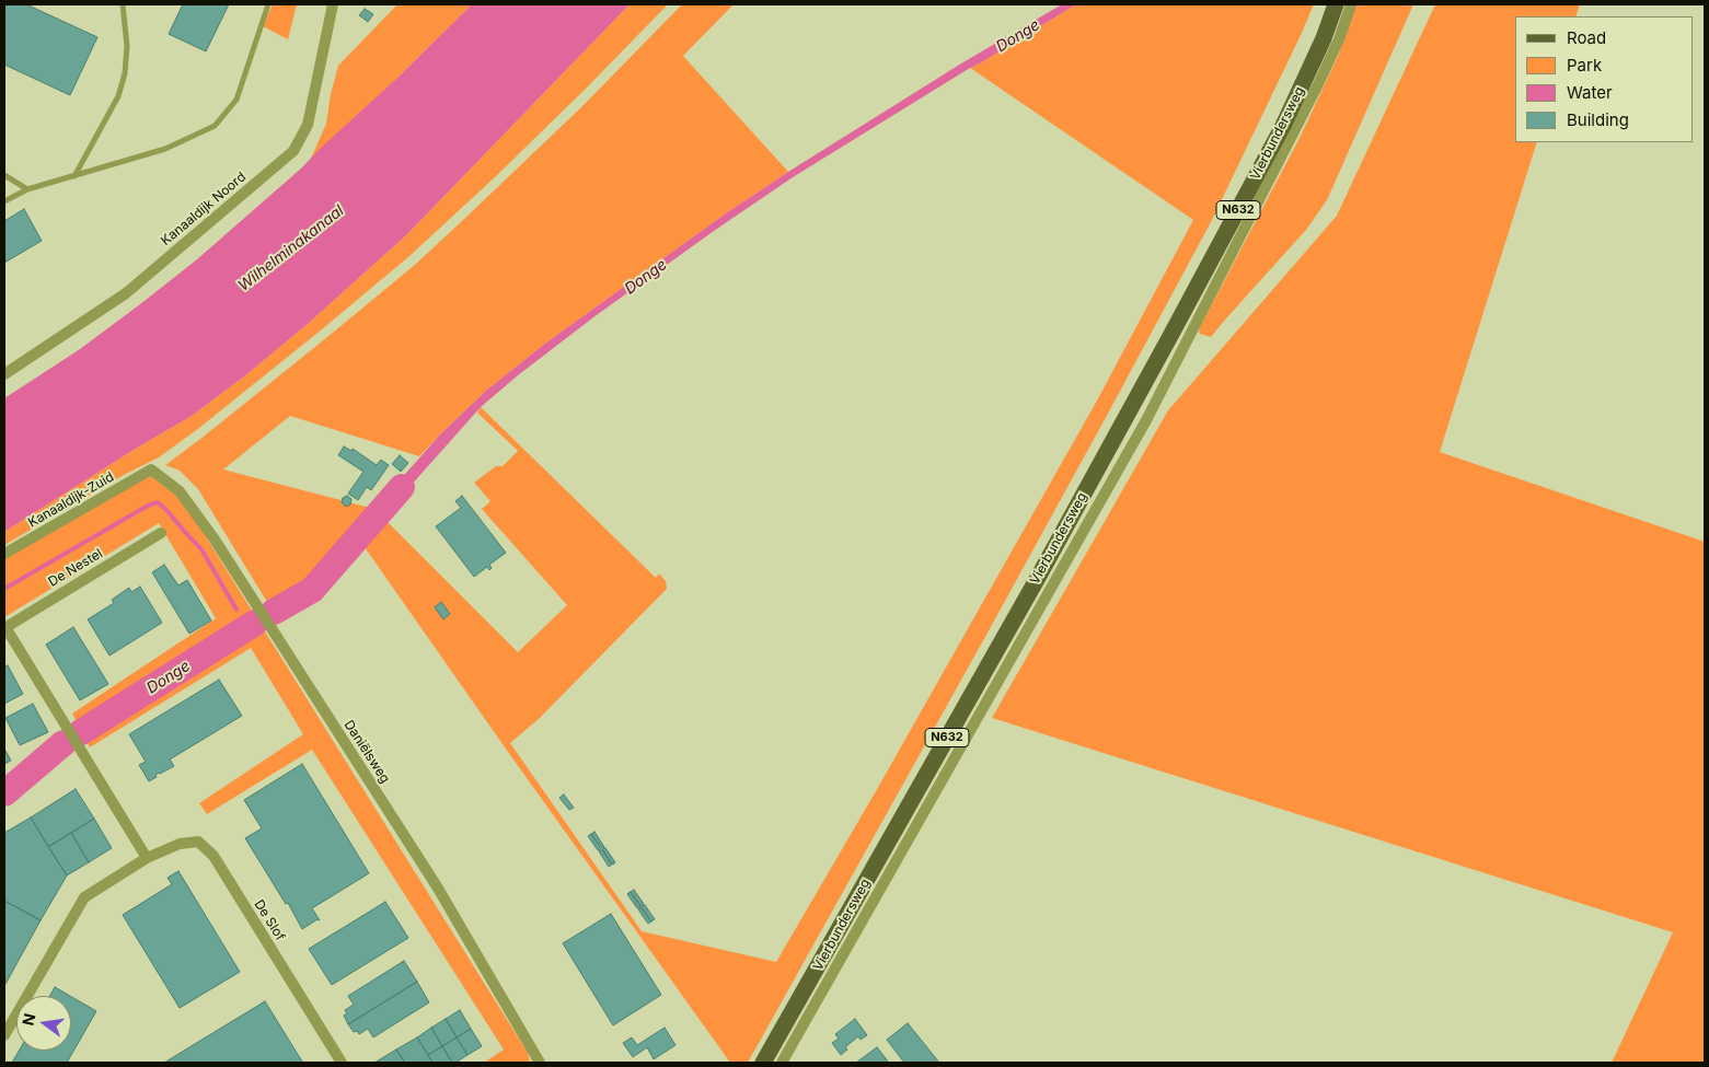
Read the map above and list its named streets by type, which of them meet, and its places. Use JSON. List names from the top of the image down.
{
  "streets": {
    "main road": ["Vierbundersweg", "N632"],
    "street": [
      "Kanaaldijk Noord",
      "Kanaaldijk-Zuid",
      "De Nestel",
      "Daniëlsweg",
      "De Slof"
    ]
  },
  "crossings": [
    ["Kanaaldijk-Zuid", "Daniëlsweg"],
    ["De Nestel", "De Slof"]
  ],
  "water": ["Donge", "Wilhelminakanaal"],
  "legend": [
    "Road",
    "Park",
    "Water",
    "Building"
  ],
  "north": "left"
}
